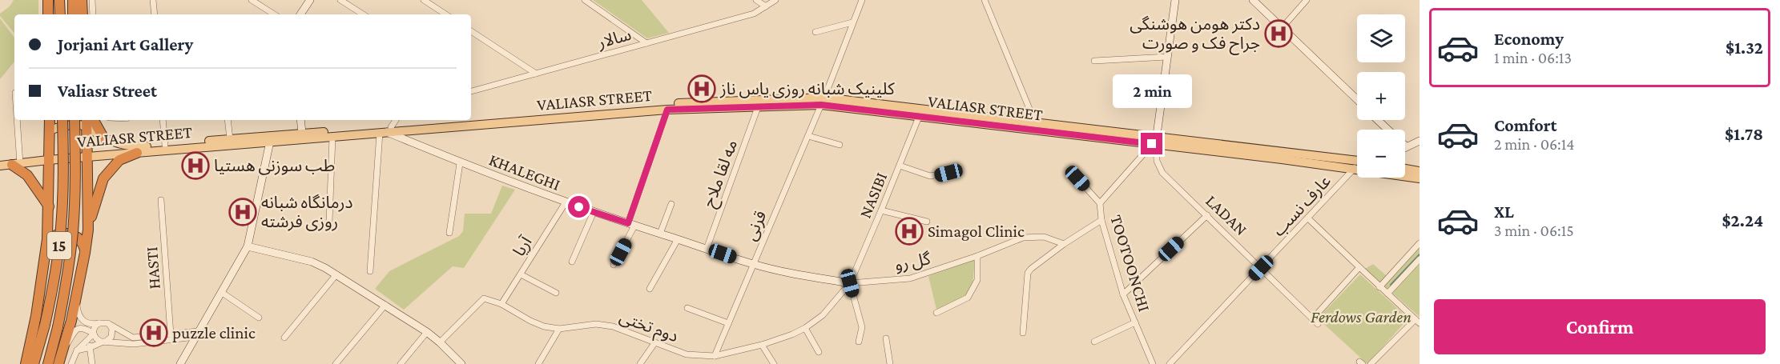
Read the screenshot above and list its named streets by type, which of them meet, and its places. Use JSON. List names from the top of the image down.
{
  "streets": {
    "highway": ["15"],
    "main road": ["VALIASR STREET"],
    "street": [
      "سالار",
      "KHALEGHI",
      "مه لقا ملاح",
      "NASIBI",
      "عارف نسب",
      "LADAN",
      "قرنی",
      "آریا",
      "گل رو",
      "TOOTOONCHI",
      "HASTI",
      "دوم تختی"
    ]
  },
  "crossings": [
    ["VALIASR STREET", "KHALEGHI"],
    ["VALIASR STREET", "مه لقا ملاح"],
    ["VALIASR STREET", "NASIBI"],
    ["VALIASR STREET", "عارف نسب"],
    ["VALIASR STREET", "LADAN"],
    ["VALIASR STREET", "قرنی"],
    ["KHALEGHI", "مه لقا ملاح"],
    ["KHALEGHI", "NASIBI"],
    ["KHALEGHI", "قرنی"],
    ["KHALEGHI", "آریا"],
    ["KHALEGHI", "گل رو"],
    ["KHALEGHI", "دوم تختی"],
    ["NASIBI", "گل رو"],
    ["NASIBI", "دوم تختی"],
    ["عارف نسب", "LADAN"],
    ["قرنی", "دوم تختی"],
    ["آریا", "دوم تختی"],
    ["گل رو", "دوم تختی"]
  ],
  "parks": ["Ferdows Garden"],
  "places": {
    "hospital": [
      "دکتر هومن هوشنگی جراح فک و صورت",
      "کلینیک شبانه روزی یاس ناز",
      "طب سوزنی هستیا",
      "درمانگاه شبانه روزی فرشته",
      "Simagol Clinic",
      "puzzle clinic"
    ]
  },
  "page": {
    "list": [
      {
        "name": "Economy",
        "note": "1 min · 06:13",
        "value": "$1.32"
      },
      {
        "name": "Comfort",
        "note": "2 min · 06:14",
        "value": "$1.78"
      },
      {
        "name": "XL",
        "note": "3 min · 06:15",
        "value": "$2.24"
      }
    ],
    "map_buttons": ["+", "−"],
    "banner": ["Jorjani Art Gallery", "Valiasr Street"],
    "bubble": "2 min",
    "buttons": "Confirm"
  }
}
